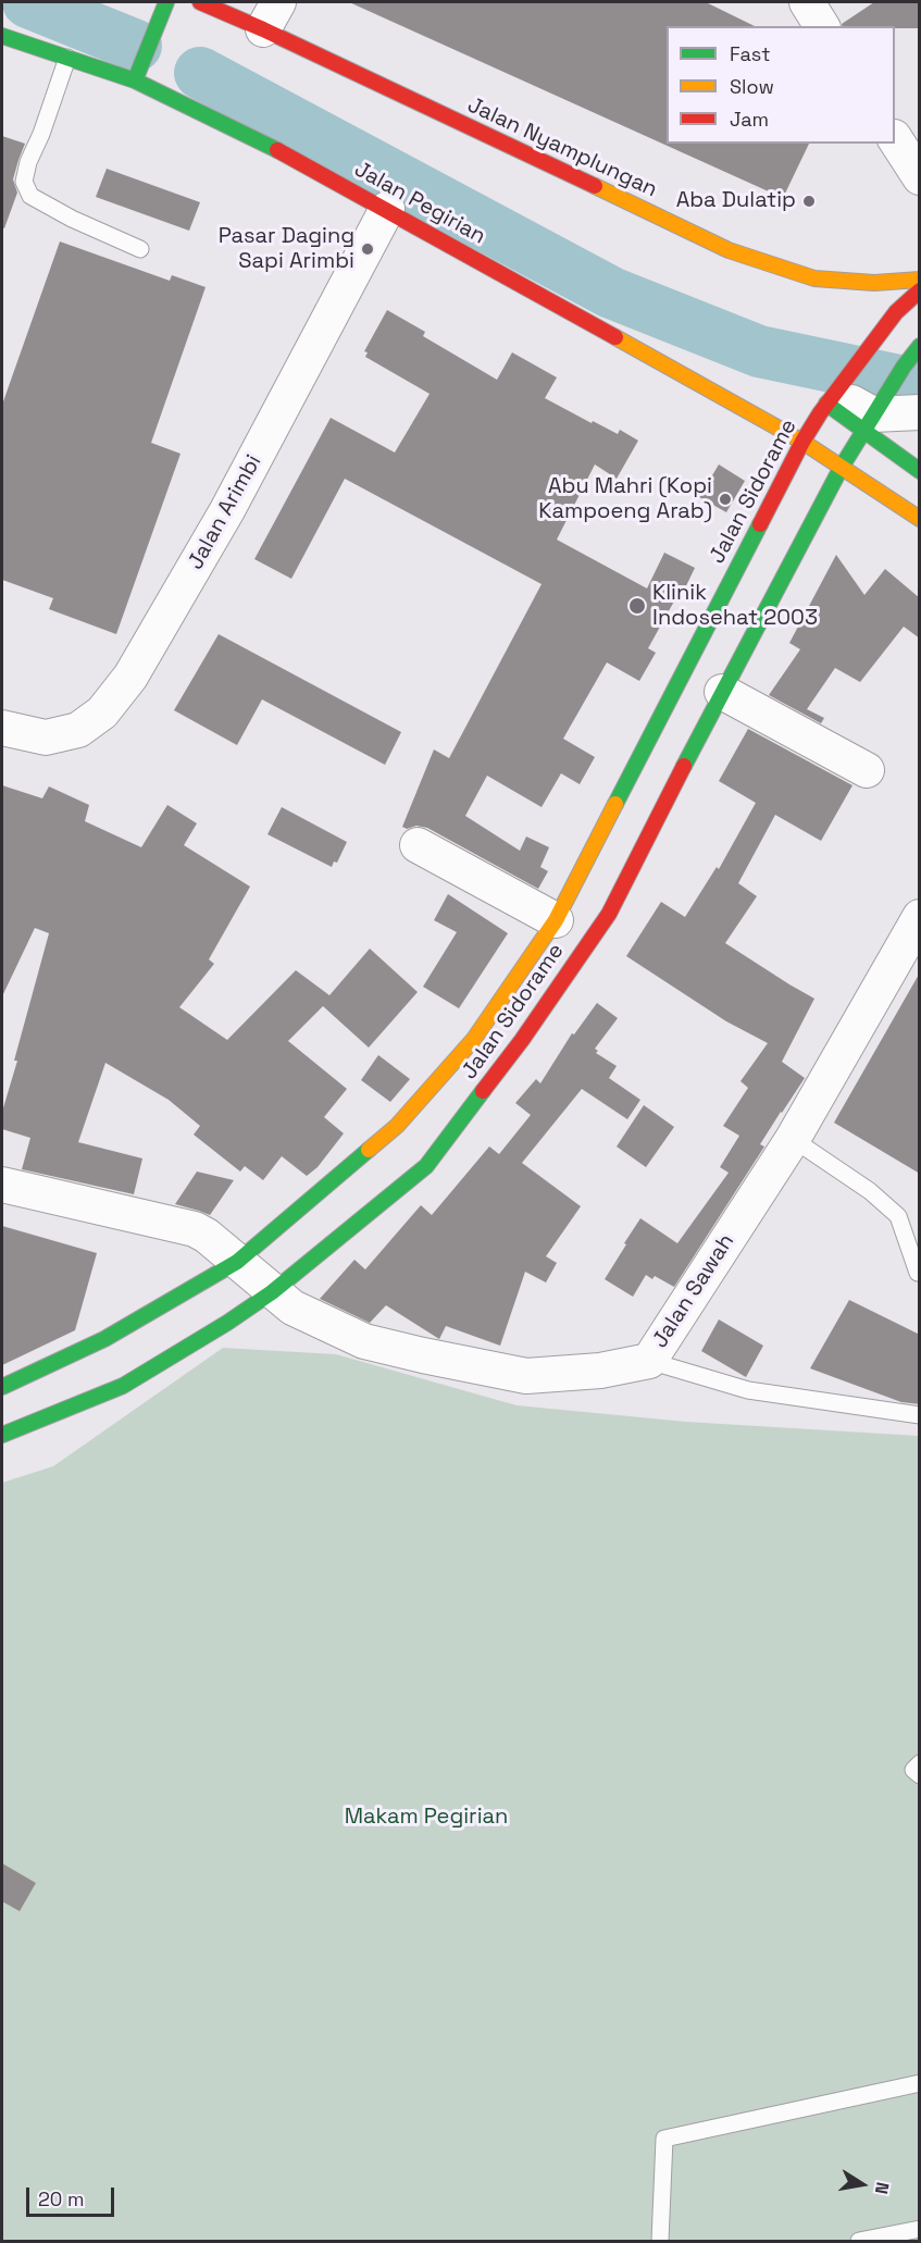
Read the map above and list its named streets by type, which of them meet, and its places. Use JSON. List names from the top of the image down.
{
  "streets": {
    "main road": ["Jalan Nyamplungan", "Jalan Pegirian", "Jalan Sidorame"],
    "street": ["Jalan Arimbi", "Jalan Sawah"]
  },
  "crossings": [
    ["Jalan Pegirian", "Jalan Sidorame"],
    ["Jalan Pegirian", "Jalan Arimbi"],
    ["Jalan Sidorame", "Jalan Sawah"]
  ],
  "parks": ["Makam Pegirian"],
  "places": [
    "Aba Dulatip",
    "Pasar Daging Sapi Arimbi",
    "Abu Mahri (Kopi Kampoeng Arab)",
    "Klinik Indosehat 2003"
  ],
  "legend": ["Fast", "Slow", "Jam"],
  "scale_bar": "20 m",
  "north": "right"
}
